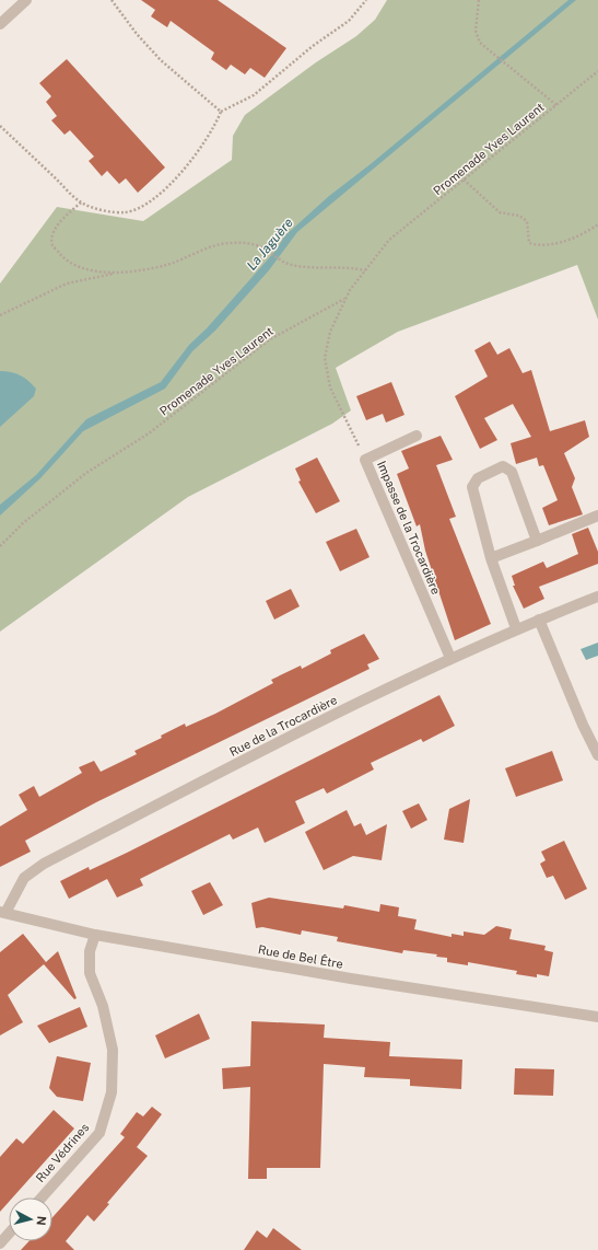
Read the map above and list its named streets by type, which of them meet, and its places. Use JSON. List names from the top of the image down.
{
  "streets": {
    "street": [
      "Impasse de la Trocardière",
      "Rue de la Trocardière",
      "Rue de Bel Être",
      "Rue Védrines"
    ],
    "path": ["Promenade Yves Laurent"]
  },
  "crossings": [
    ["Impasse de la Trocardière", "Rue de la Trocardière"],
    ["Rue de la Trocardière", "Rue de Bel Être"],
    ["Rue de Bel Être", "Rue Védrines"]
  ],
  "water": ["La Jaguère"],
  "north": "right"
}
